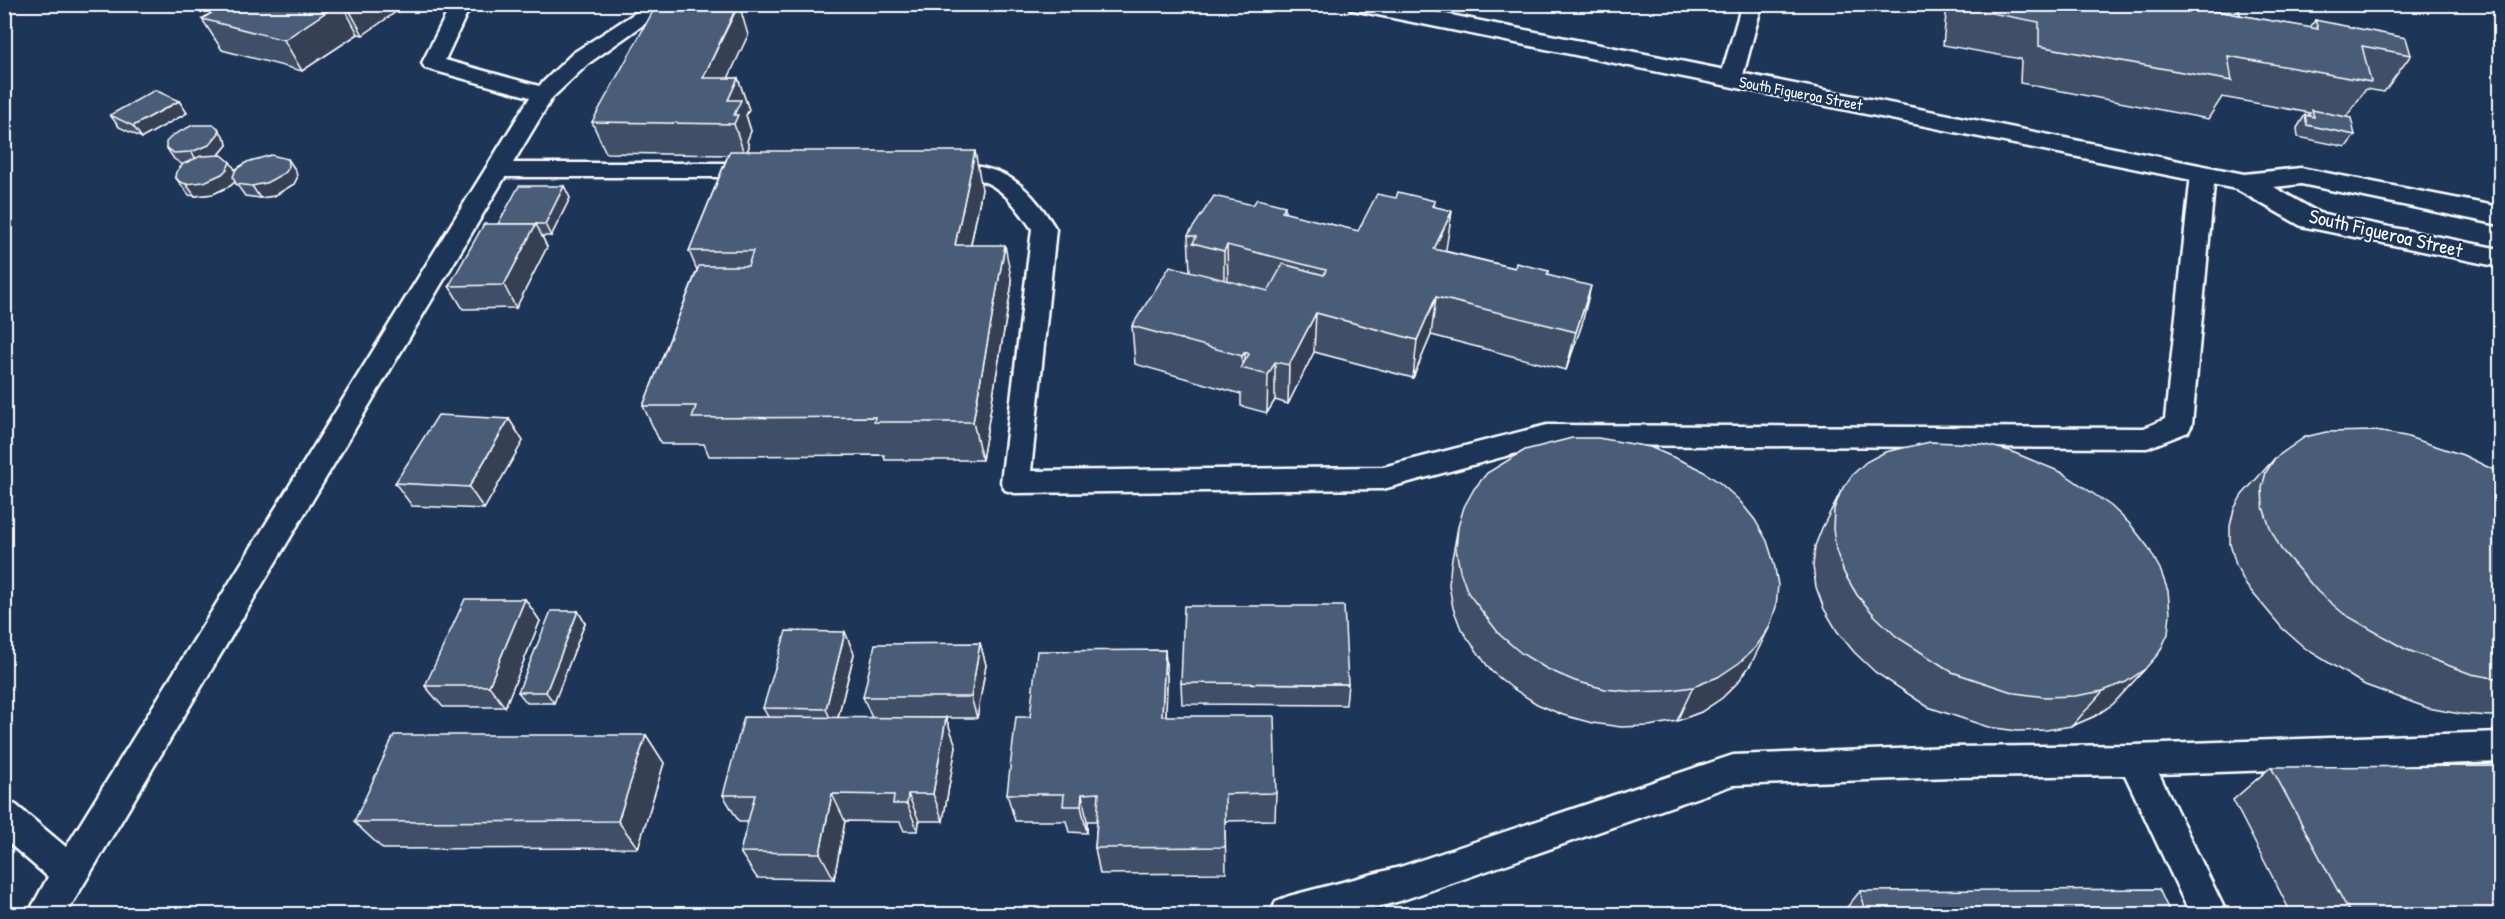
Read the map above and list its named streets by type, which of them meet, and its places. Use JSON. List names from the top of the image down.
{
  "streets": {
    "main road": ["South Figueroa Street"]
  }
}
